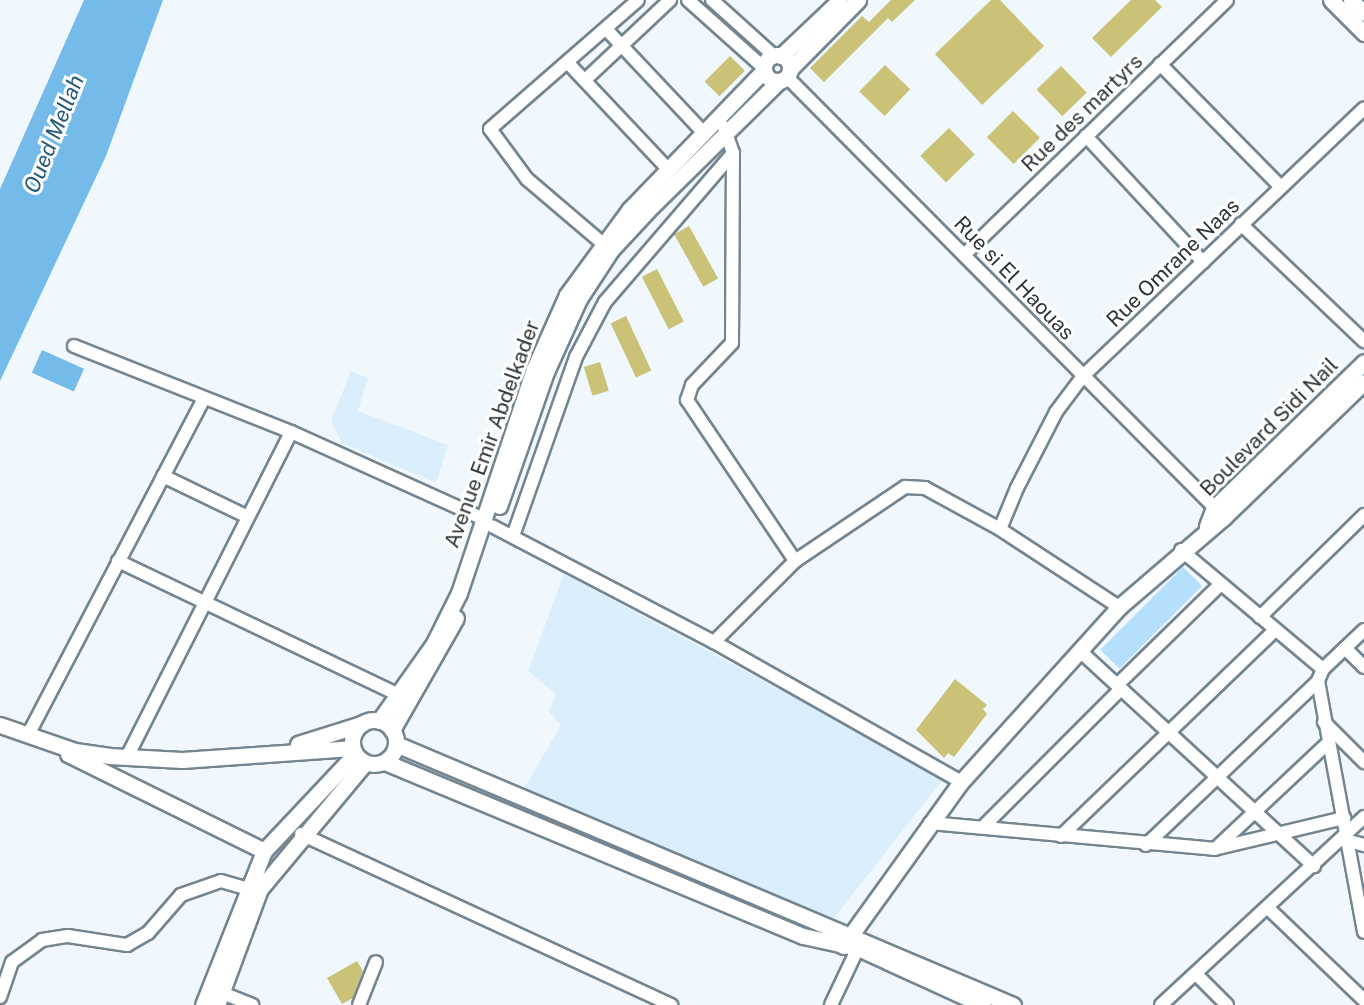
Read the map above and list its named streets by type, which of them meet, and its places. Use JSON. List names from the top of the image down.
{
  "streets": {
    "main road": ["Boulevard Sidi Nail", "Avenue Emir Abdelkader"],
    "street": ["Rue des martyrs", "Rue Omrane Naas", "Rue si El Haouas"]
  },
  "crossings": [
    ["Rue des martyrs", "Rue si El Haouas"],
    ["Rue Omrane Naas", "Rue si El Haouas"],
    ["Rue si El Haouas", "Boulevard Sidi Nail"],
    ["Rue si El Haouas", "Avenue Emir Abdelkader"]
  ],
  "water": ["Oued Mellah"]
}
